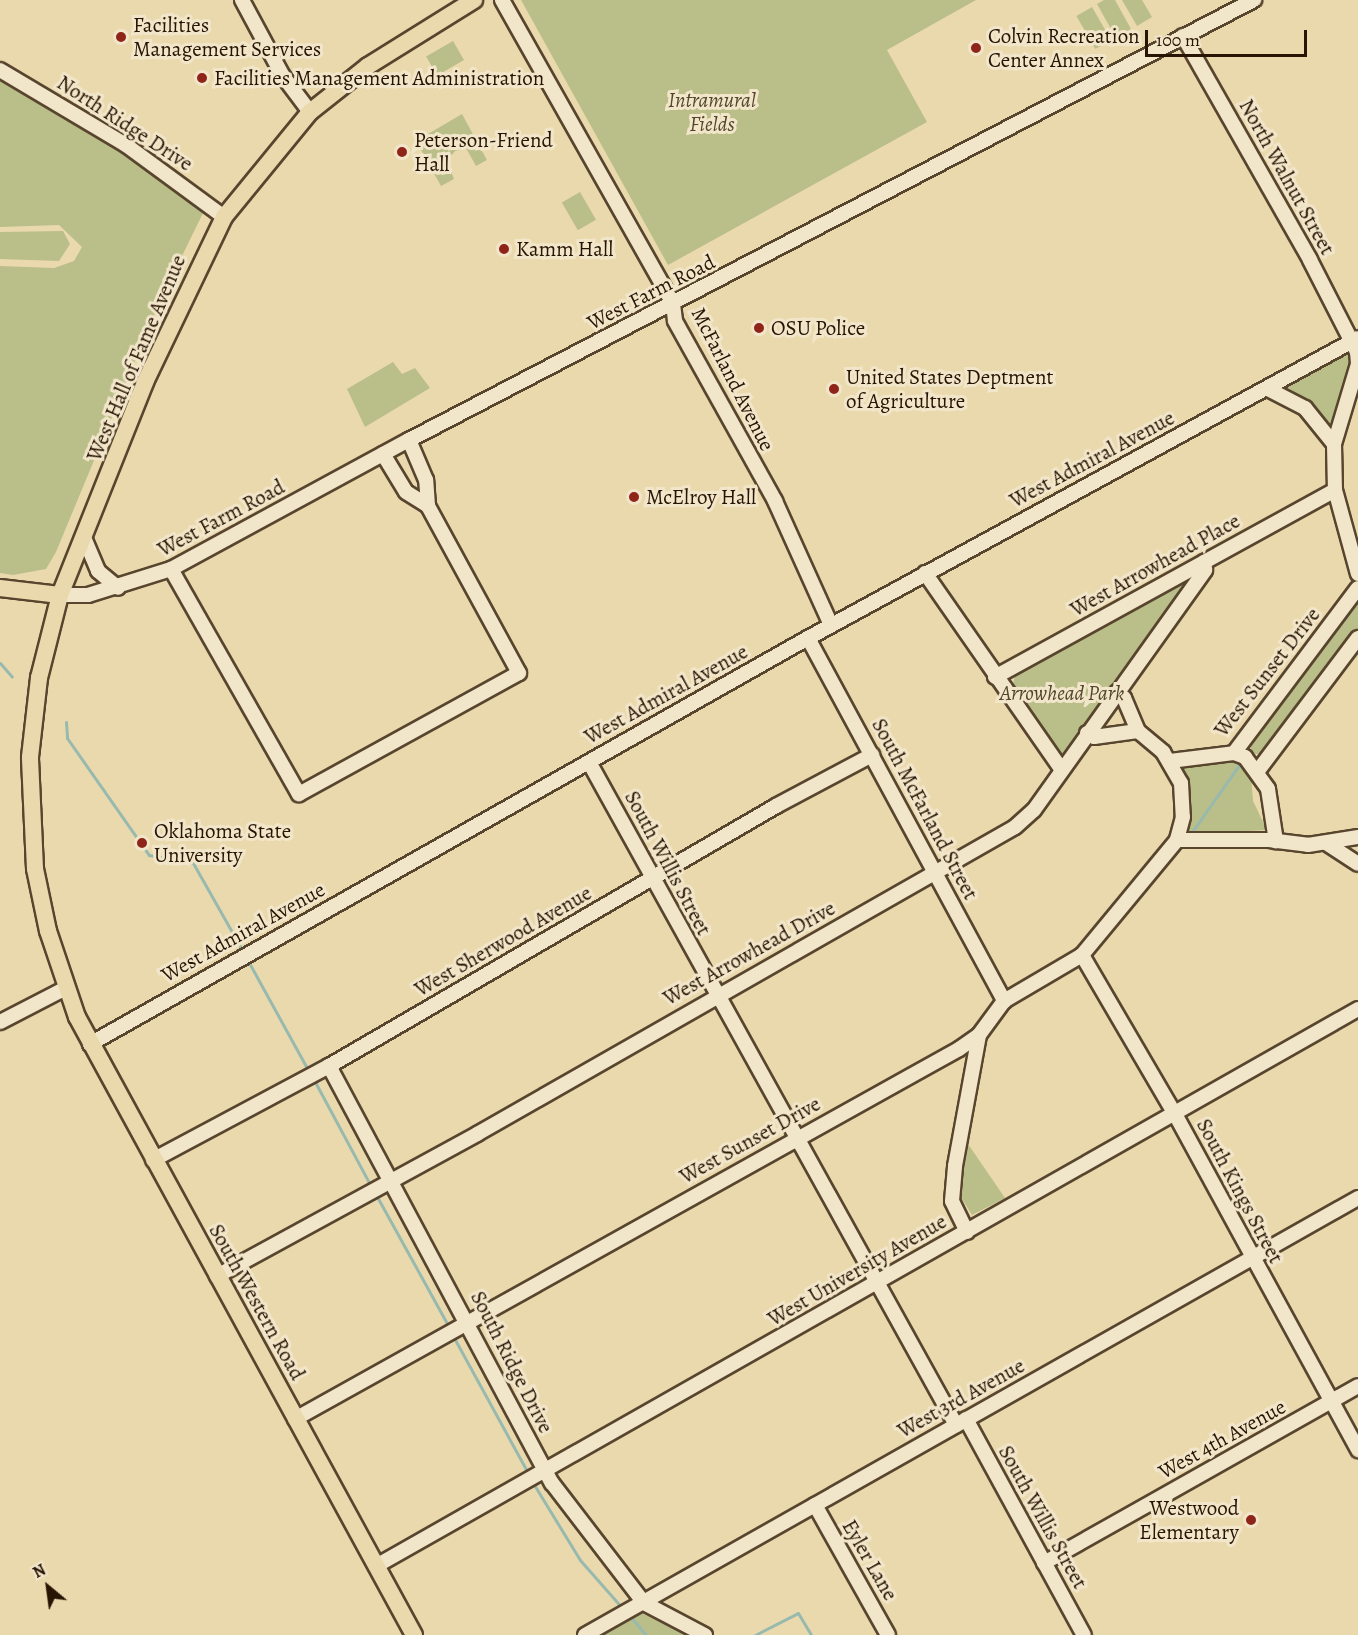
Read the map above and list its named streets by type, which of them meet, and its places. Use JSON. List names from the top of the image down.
{
  "streets": {
    "main road": ["West Hall of Fame Avenue", "South Western Road"],
    "street": [
      "North Ridge Drive",
      "North Walnut Street",
      "West Farm Road",
      "McFarland Avenue",
      "West Admiral Avenue",
      "West Arrowhead Place",
      "West Sunset Drive",
      "South McFarland Street",
      "South Willis Street",
      "West Sherwood Avenue",
      "West Arrowhead Drive",
      "South Kings Street",
      "West University Avenue",
      "South Ridge Drive",
      "West 3rd Avenue",
      "West 4th Avenue",
      "Eyler Lane"
    ]
  },
  "crossings": [
    ["North Ridge Drive", "West Hall of Fame Avenue"],
    ["North Walnut Street", "West Farm Road"],
    ["North Walnut Street", "West Admiral Avenue"],
    ["West Farm Road", "West Hall of Fame Avenue"],
    ["West Farm Road", "McFarland Avenue"],
    ["West Hall of Fame Avenue", "South Western Road"],
    ["McFarland Avenue", "West Admiral Avenue"],
    ["West Admiral Avenue", "South McFarland Street"],
    ["West Admiral Avenue", "South Willis Street"],
    ["West Admiral Avenue", "South Western Road"],
    ["West Arrowhead Place", "West Arrowhead Drive"],
    ["West Sunset Drive", "South McFarland Street"],
    ["West Sunset Drive", "South Willis Street"],
    ["West Sunset Drive", "South Kings Street"],
    ["West Sunset Drive", "South Western Road"],
    ["West Sunset Drive", "South Ridge Drive"],
    ["South McFarland Street", "West Sherwood Avenue"],
    ["South McFarland Street", "West Arrowhead Drive"],
    ["South Willis Street", "West Sherwood Avenue"],
    ["South Willis Street", "West Arrowhead Drive"],
    ["South Willis Street", "West University Avenue"],
    ["South Willis Street", "West 3rd Avenue"],
    ["South Willis Street", "West 4th Avenue"],
    ["West Sherwood Avenue", "South Western Road"],
    ["West Sherwood Avenue", "South Ridge Drive"],
    ["West Arrowhead Drive", "South Western Road"],
    ["West Arrowhead Drive", "South Ridge Drive"],
    ["South Kings Street", "West University Avenue"],
    ["South Kings Street", "West 3rd Avenue"],
    ["South Kings Street", "West 4th Avenue"],
    ["West University Avenue", "South Western Road"],
    ["West University Avenue", "South Ridge Drive"],
    ["South Ridge Drive", "West 3rd Avenue"],
    ["West 3rd Avenue", "Eyler Lane"]
  ],
  "parks": ["Intramural Fields", "Arrowhead Park"],
  "places": [
    "Facilities Management Services",
    "Colvin Recreation Center Annex",
    "Facilities Management Administration",
    "Peterson-Friend Hall",
    "Kamm Hall",
    "OSU Police",
    "United States Deptment of Agriculture",
    "McElroy Hall",
    "Oklahoma State University",
    "Westwood Elementary"
  ],
  "scale_bar": "100 m",
  "north": "top left"
}
